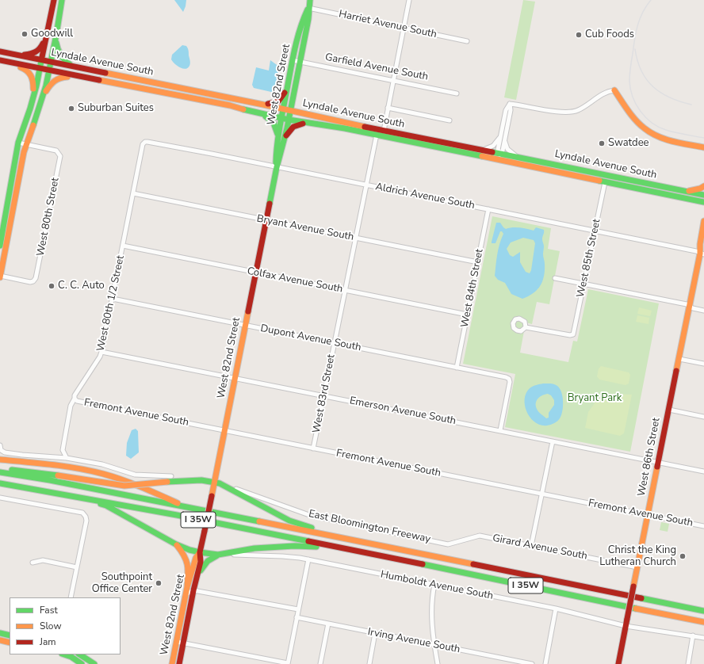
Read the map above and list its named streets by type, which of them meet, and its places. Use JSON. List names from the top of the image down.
{
  "streets": {
    "main road": [
      "Lyndale Avenue South",
      "West 82nd Street",
      "West 86th Street",
      "I 35W"
    ],
    "street": [
      "Harriet Avenue South",
      "Garfield Avenue South",
      "Aldrich Avenue South",
      "West 80th Street",
      "Bryant Avenue South",
      "West 85th Street",
      "Colfax Avenue South",
      "West 84th Street",
      "West 80th 1/2 Street",
      "Dupont Avenue South",
      "West 83rd Street",
      "Emerson Avenue South",
      "Fremont Avenue South",
      "East Bloomington Freeway",
      "Girard Avenue South",
      "Humboldt Avenue South",
      "Irving Avenue South"
    ]
  },
  "crossings": [
    ["Harriet Avenue South", "West 82nd Street"],
    ["Lyndale Avenue South", "West 82nd Street"],
    ["Lyndale Avenue South", "West 85th Street"],
    ["Lyndale Avenue South", "West 83rd Street"],
    ["Garfield Avenue South", "West 82nd Street"],
    ["West 82nd Street", "Aldrich Avenue South"],
    ["West 82nd Street", "Bryant Avenue South"],
    ["West 82nd Street", "Colfax Avenue South"],
    ["West 82nd Street", "Dupont Avenue South"],
    ["West 82nd Street", "Emerson Avenue South"],
    ["West 82nd Street", "Fremont Avenue South"],
    ["Aldrich Avenue South", "West 85th Street"],
    ["Aldrich Avenue South", "West 84th Street"],
    ["Aldrich Avenue South", "West 80th 1/2 Street"],
    ["Aldrich Avenue South", "West 83rd Street"],
    ["Aldrich Avenue South", "West 86th Street"],
    ["Bryant Avenue South", "West 84th Street"],
    ["Bryant Avenue South", "West 80th 1/2 Street"],
    ["Bryant Avenue South", "West 83rd Street"],
    ["Colfax Avenue South", "West 84th Street"],
    ["Colfax Avenue South", "West 80th 1/2 Street"],
    ["Colfax Avenue South", "West 83rd Street"],
    ["West 84th Street", "Dupont Avenue South"],
    ["West 80th 1/2 Street", "Dupont Avenue South"],
    ["West 80th 1/2 Street", "Emerson Avenue South"],
    ["West 80th 1/2 Street", "Fremont Avenue South"],
    ["Dupont Avenue South", "West 83rd Street"],
    ["Dupont Avenue South", "Emerson Avenue South"],
    ["West 83rd Street", "Emerson Avenue South"],
    ["West 83rd Street", "Fremont Avenue South"],
    ["Emerson Avenue South", "West 86th Street"],
    ["Fremont Avenue South", "West 86th Street"],
    ["West 86th Street", "Girard Avenue South"],
    ["West 86th Street", "Humboldt Avenue South"],
    ["East Bloomington Freeway", "Girard Avenue South"]
  ],
  "parks": ["Bryant Park"],
  "places": [
    "Goodwill",
    "Cub Foods",
    "Suburban Suites",
    "Swatdee",
    "C. C. Auto",
    "Christ the King Lutheran Church",
    "Southpoint Office Center"
  ],
  "legend": ["Fast", "Slow", "Jam"]
}
